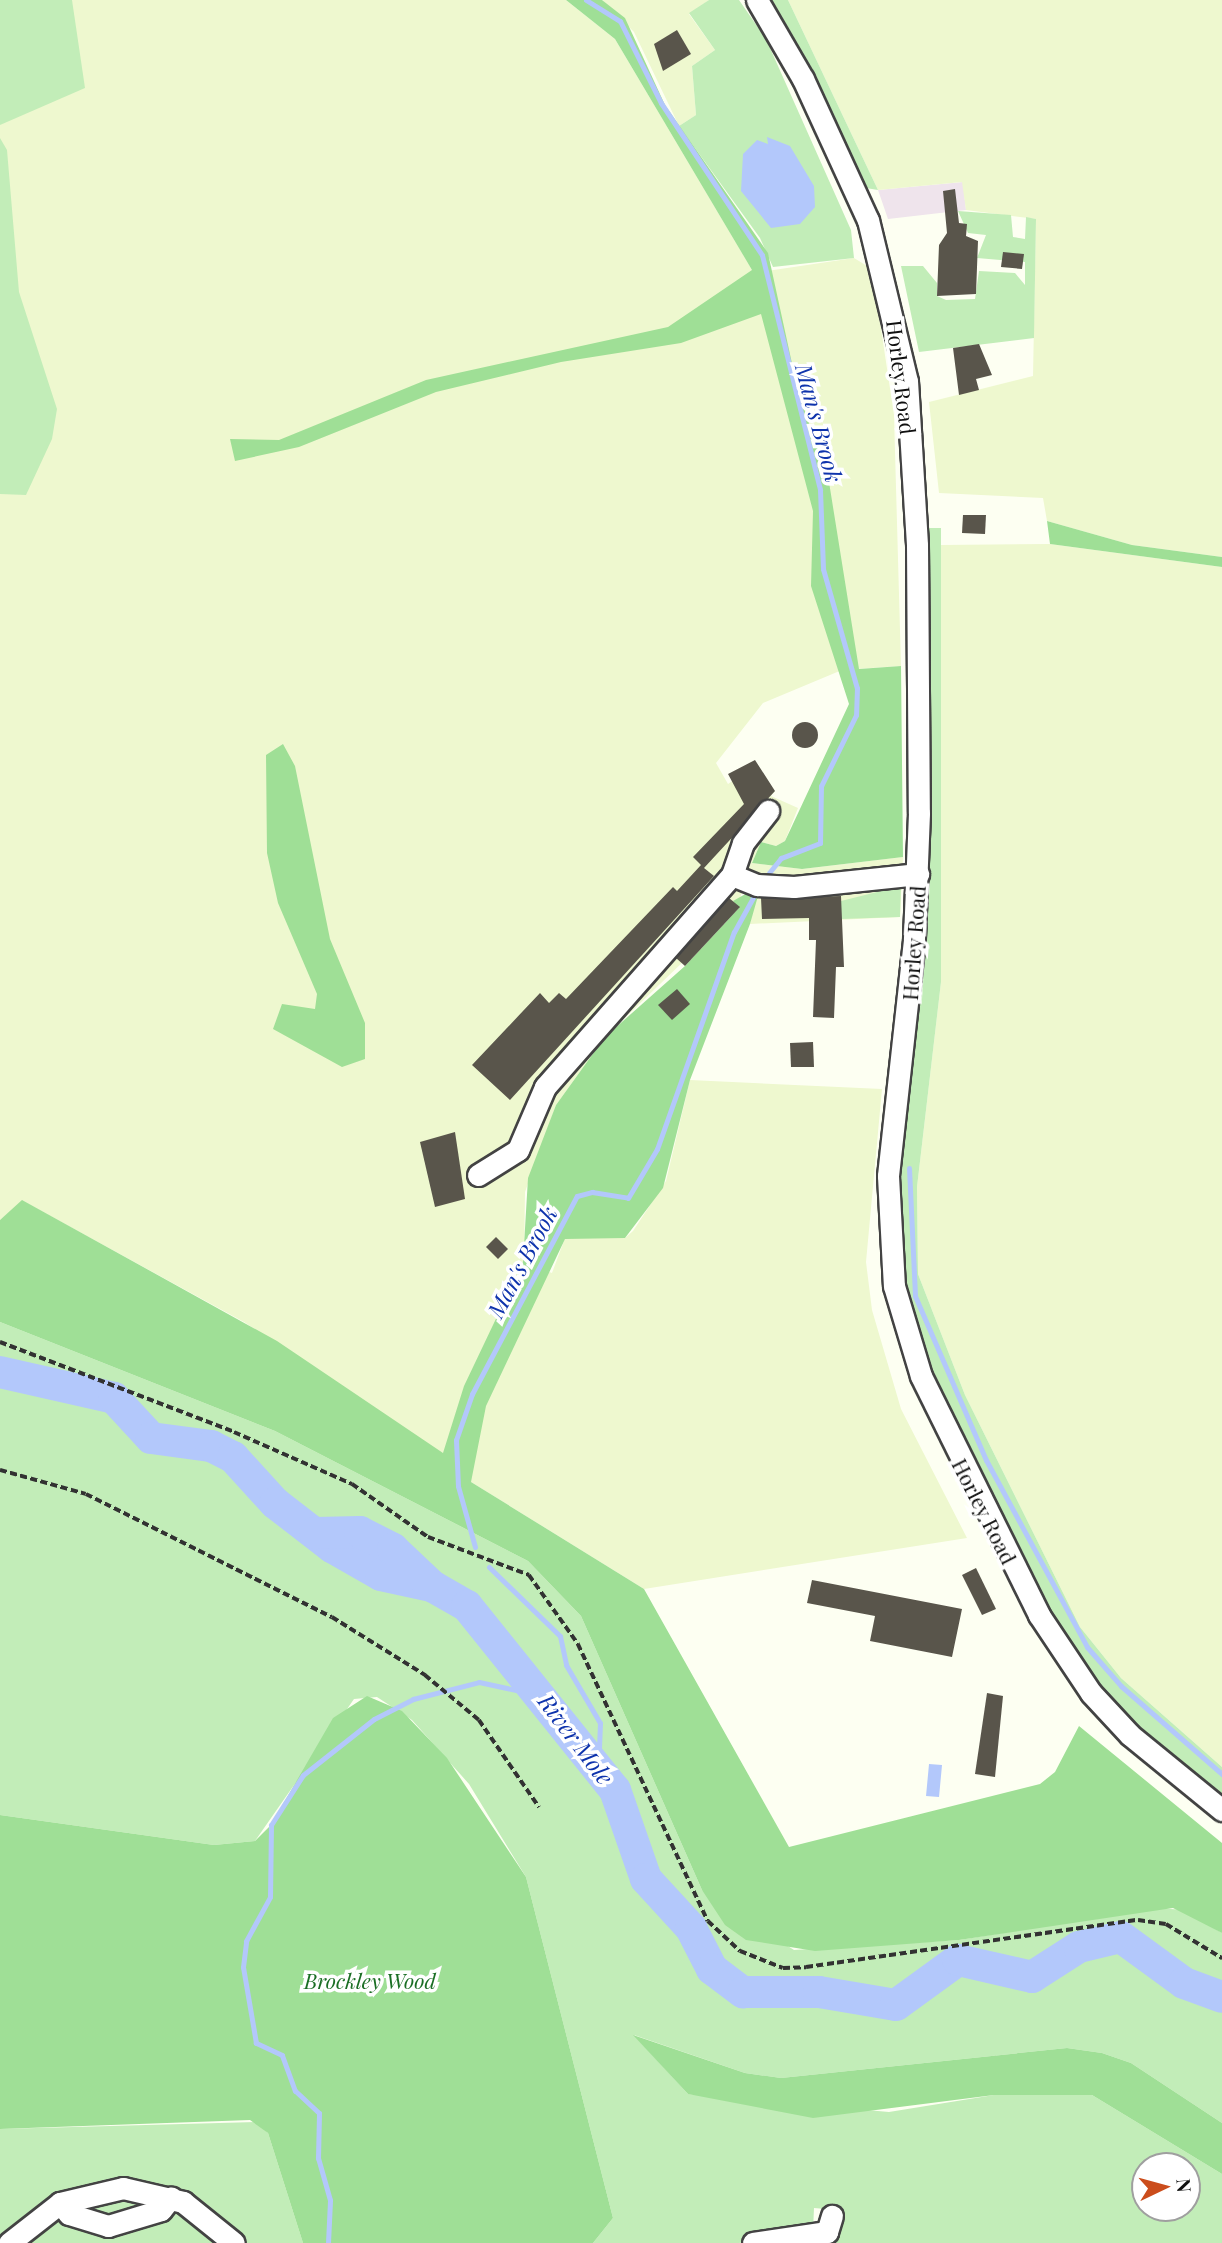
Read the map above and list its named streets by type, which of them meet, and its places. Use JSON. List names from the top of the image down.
{
  "streets": {
    "street": ["Horley Road"]
  },
  "water": ["Man's Brook", "River Mole"],
  "parks": ["Brockley Wood"],
  "north": "right"
}
